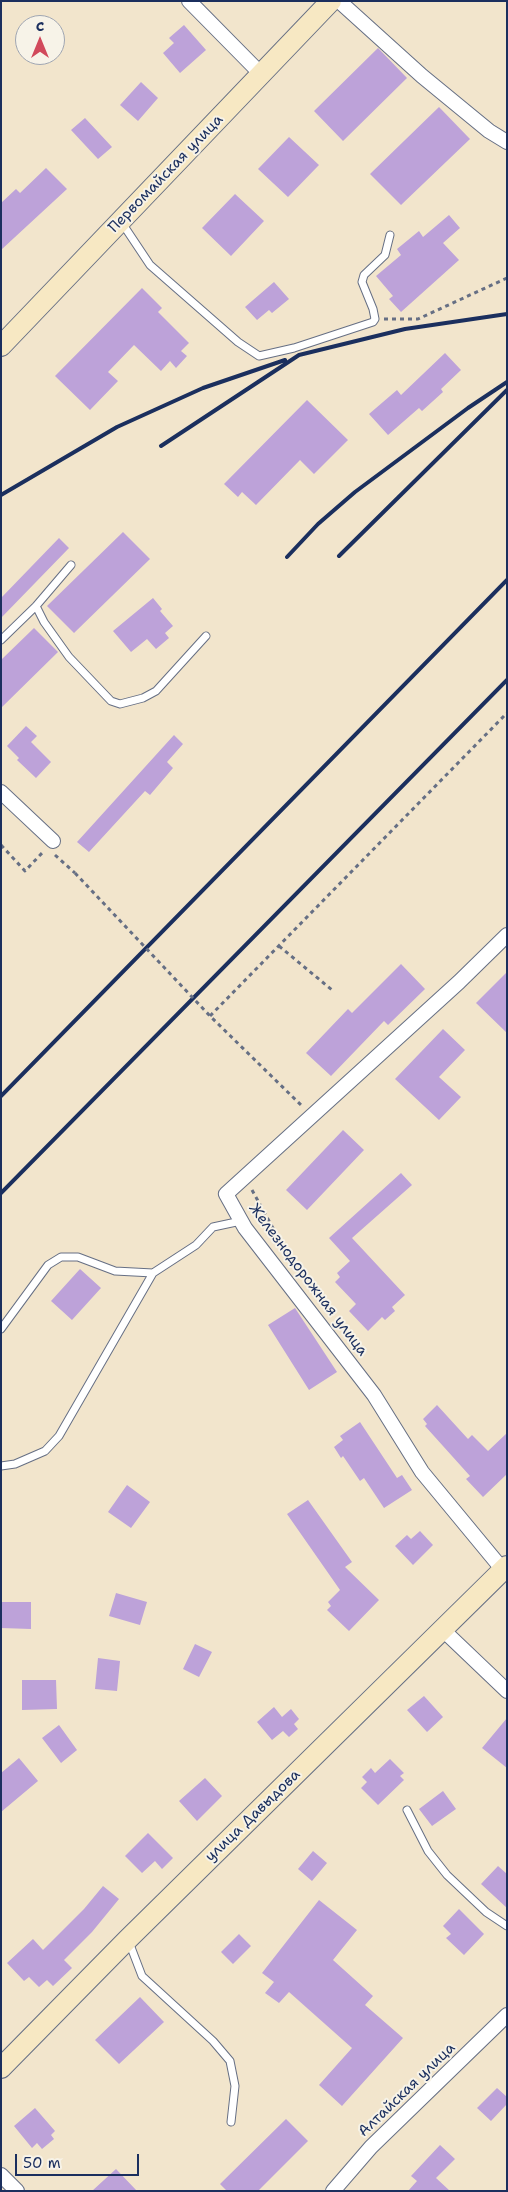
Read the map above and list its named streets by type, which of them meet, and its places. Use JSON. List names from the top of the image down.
{
  "streets": {
    "main road": ["Первомайская улица", "улица Давыдова"],
    "street": ["Железнодорожная улица", "Алтайская улица"]
  },
  "crossings": [
    ["Железнодорожная улица", "улица Давыдова"]
  ],
  "scale_bar": "50 m",
  "north": "top"
}
